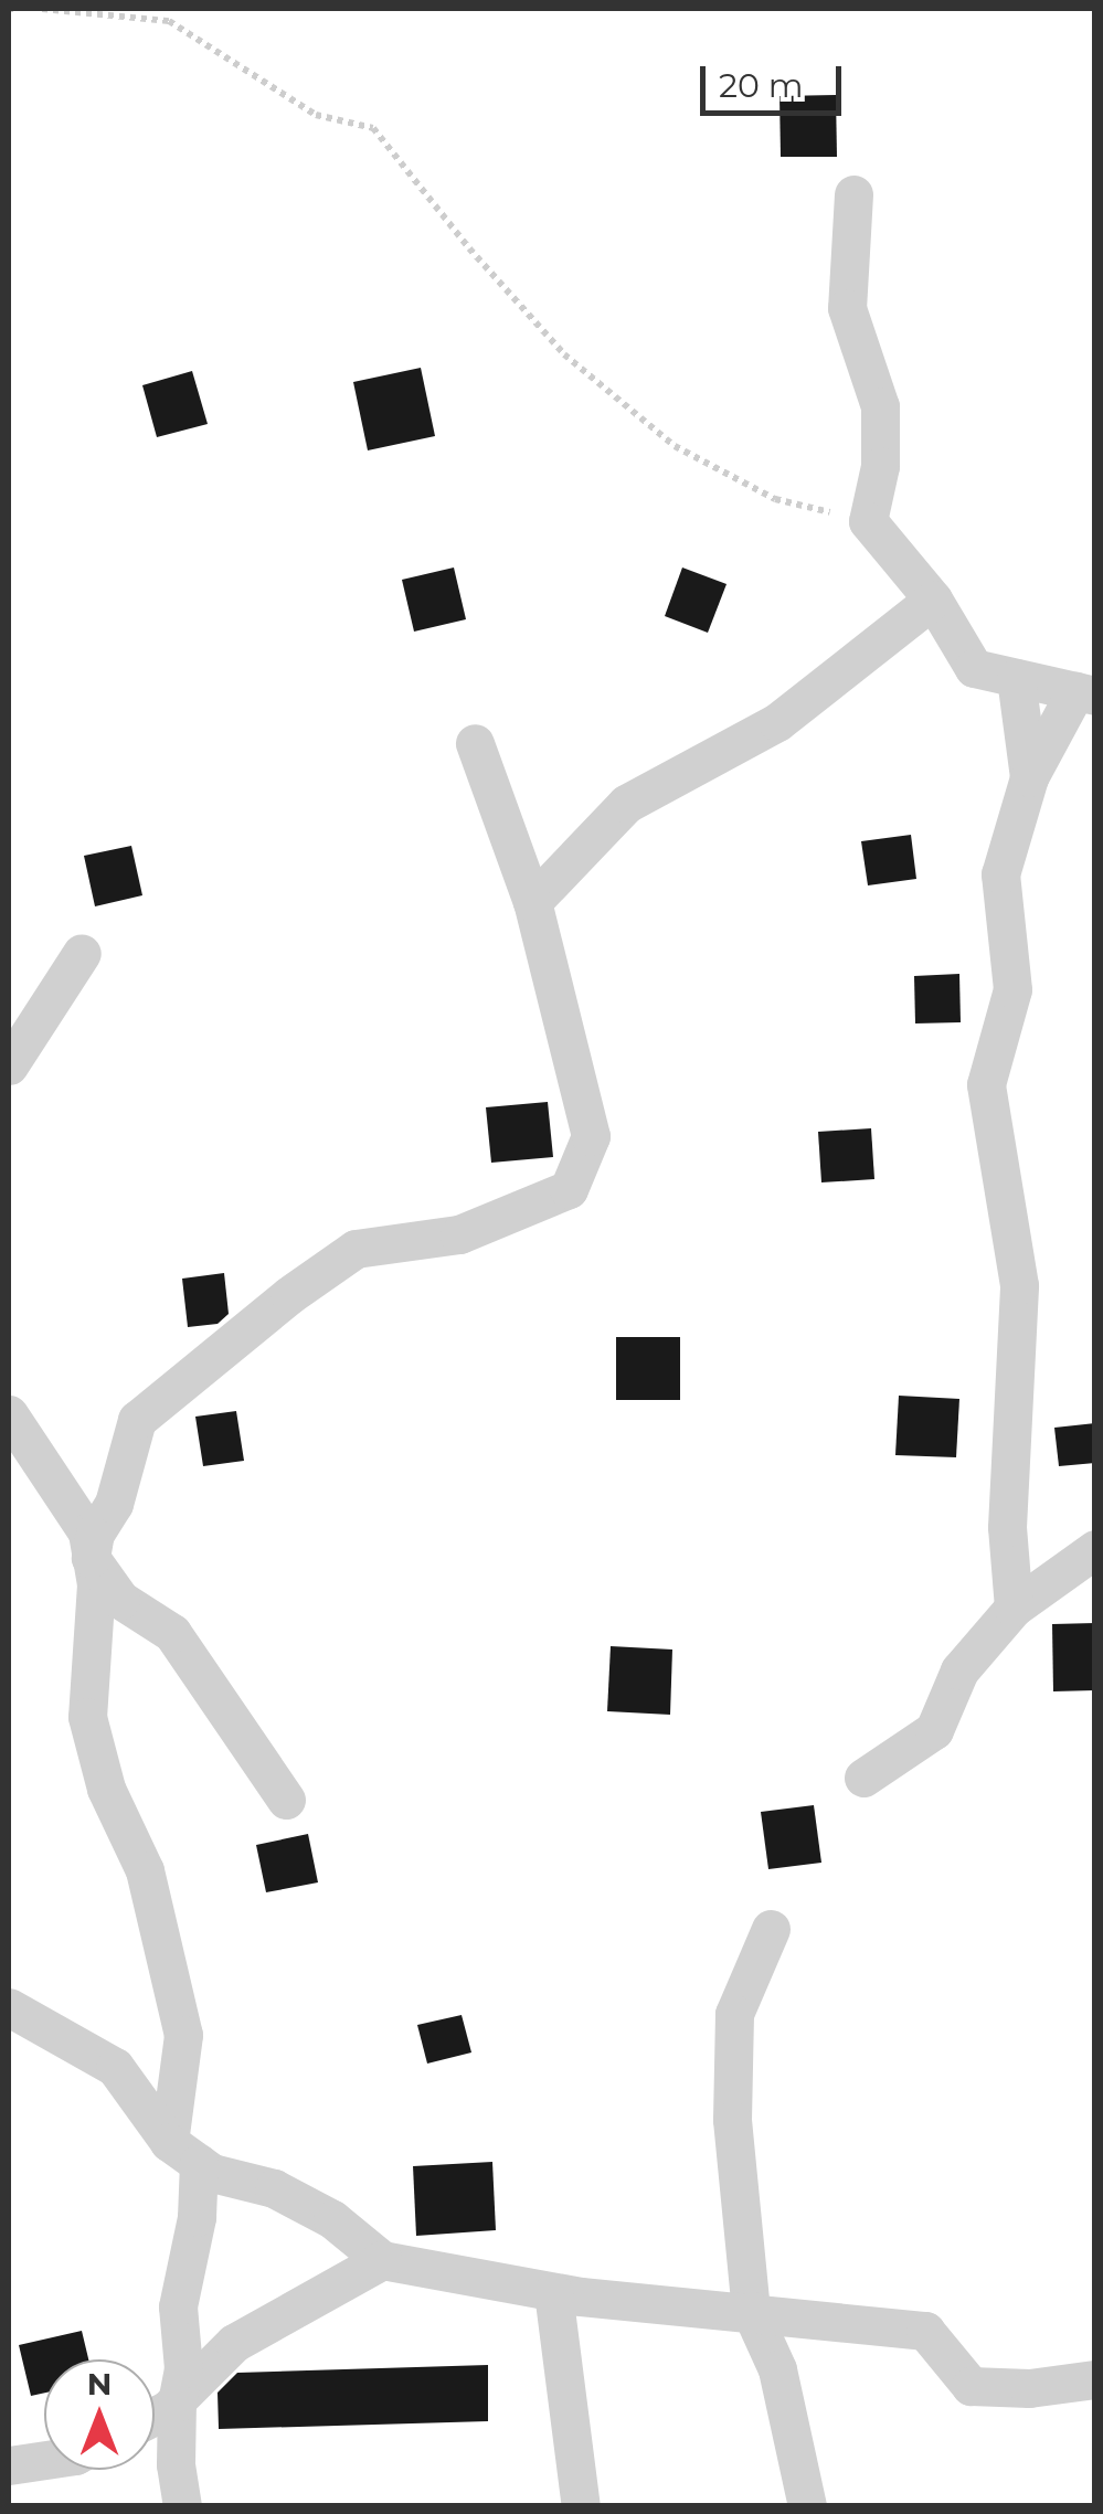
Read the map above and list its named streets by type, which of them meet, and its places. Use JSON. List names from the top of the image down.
{
  "scale_bar": "20 m",
  "north": "top"
}
